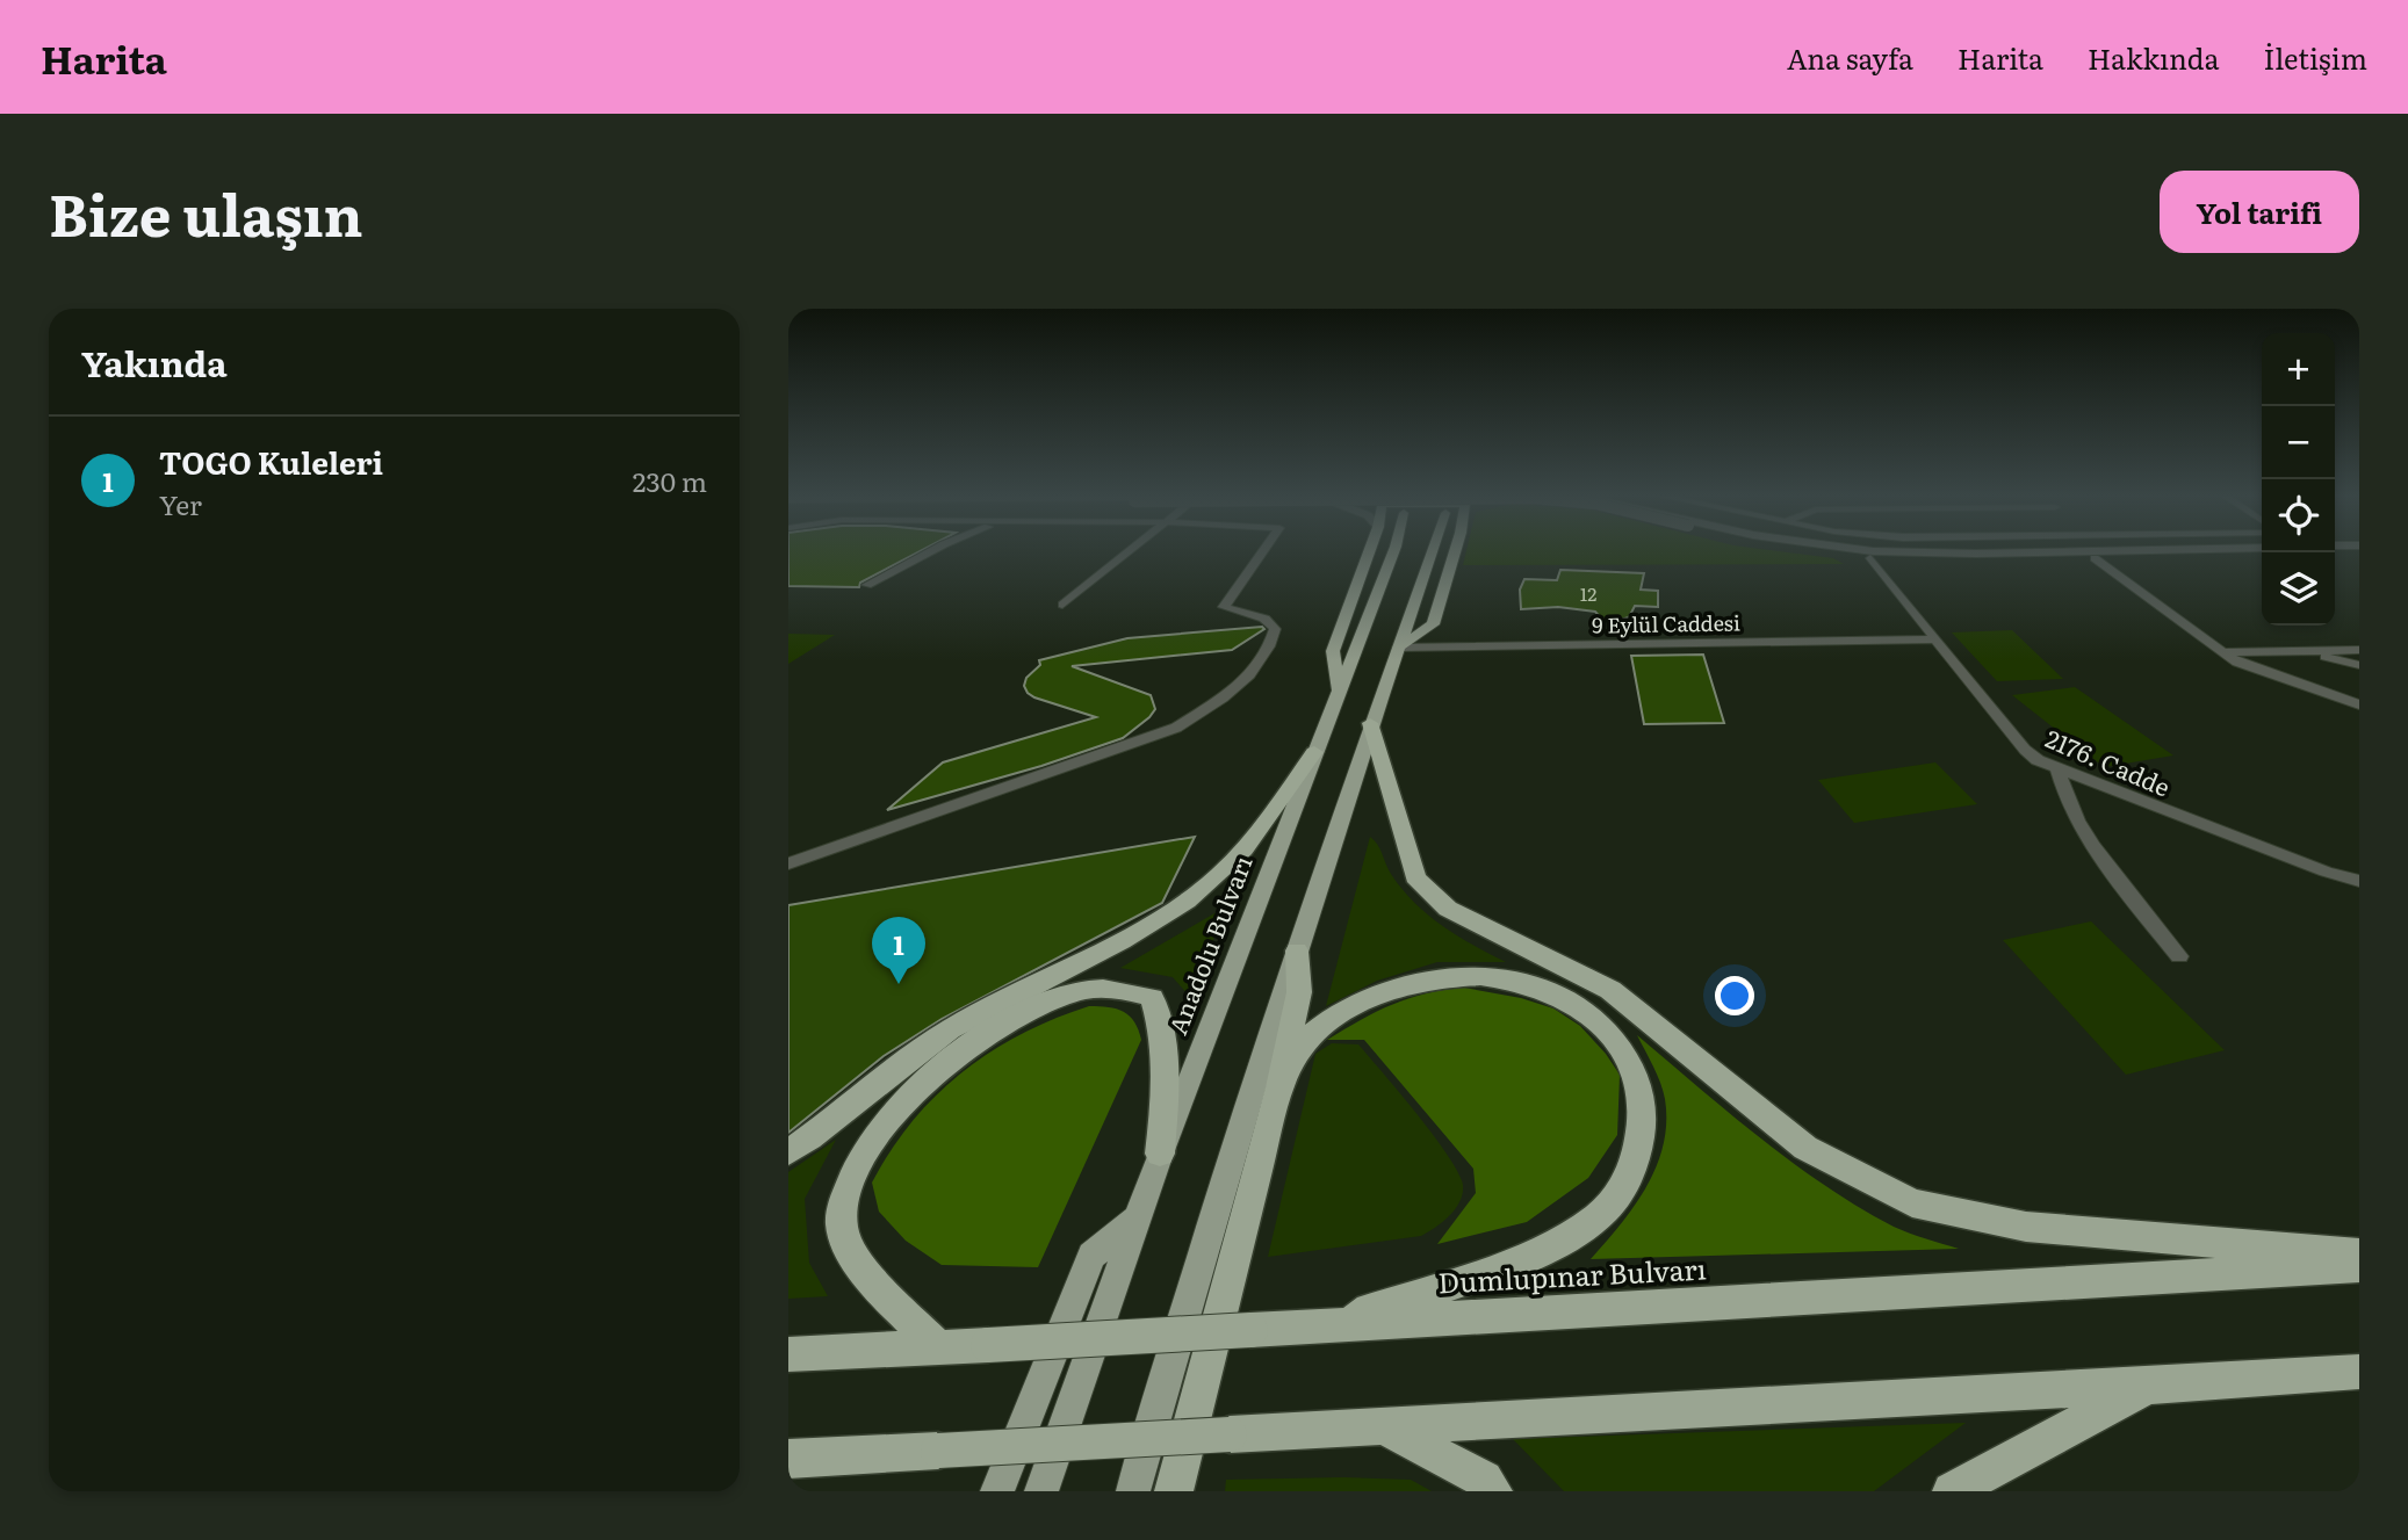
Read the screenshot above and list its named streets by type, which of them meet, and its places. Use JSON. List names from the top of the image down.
{
  "streets": {
    "highway": ["Dumlupınar Bulvarı"],
    "main road": ["Anadolu Bulvarı"],
    "street": ["9 Eylül Caddesi", "2176. Cadde"]
  },
  "crossings": [
    ["9 Eylül Caddesi", "2176. Cadde"]
  ],
  "house_numbers": ["12"],
  "page": {
    "header": "Harita",
    "nav": [
      "Ana sayfa",
      "Harita",
      "Hakkında",
      "İletişim"
    ],
    "title": "Bize ulaşın",
    "buttons": "Yol tarifi",
    "heading": "Yakında",
    "map_buttons": ["+", "−"],
    "list": [
      {
        "mark": "1",
        "name": "TOGO Kuleleri",
        "note": "Yer",
        "value": "230 m"
      }
    ],
    "pins": "1"
  }
}
